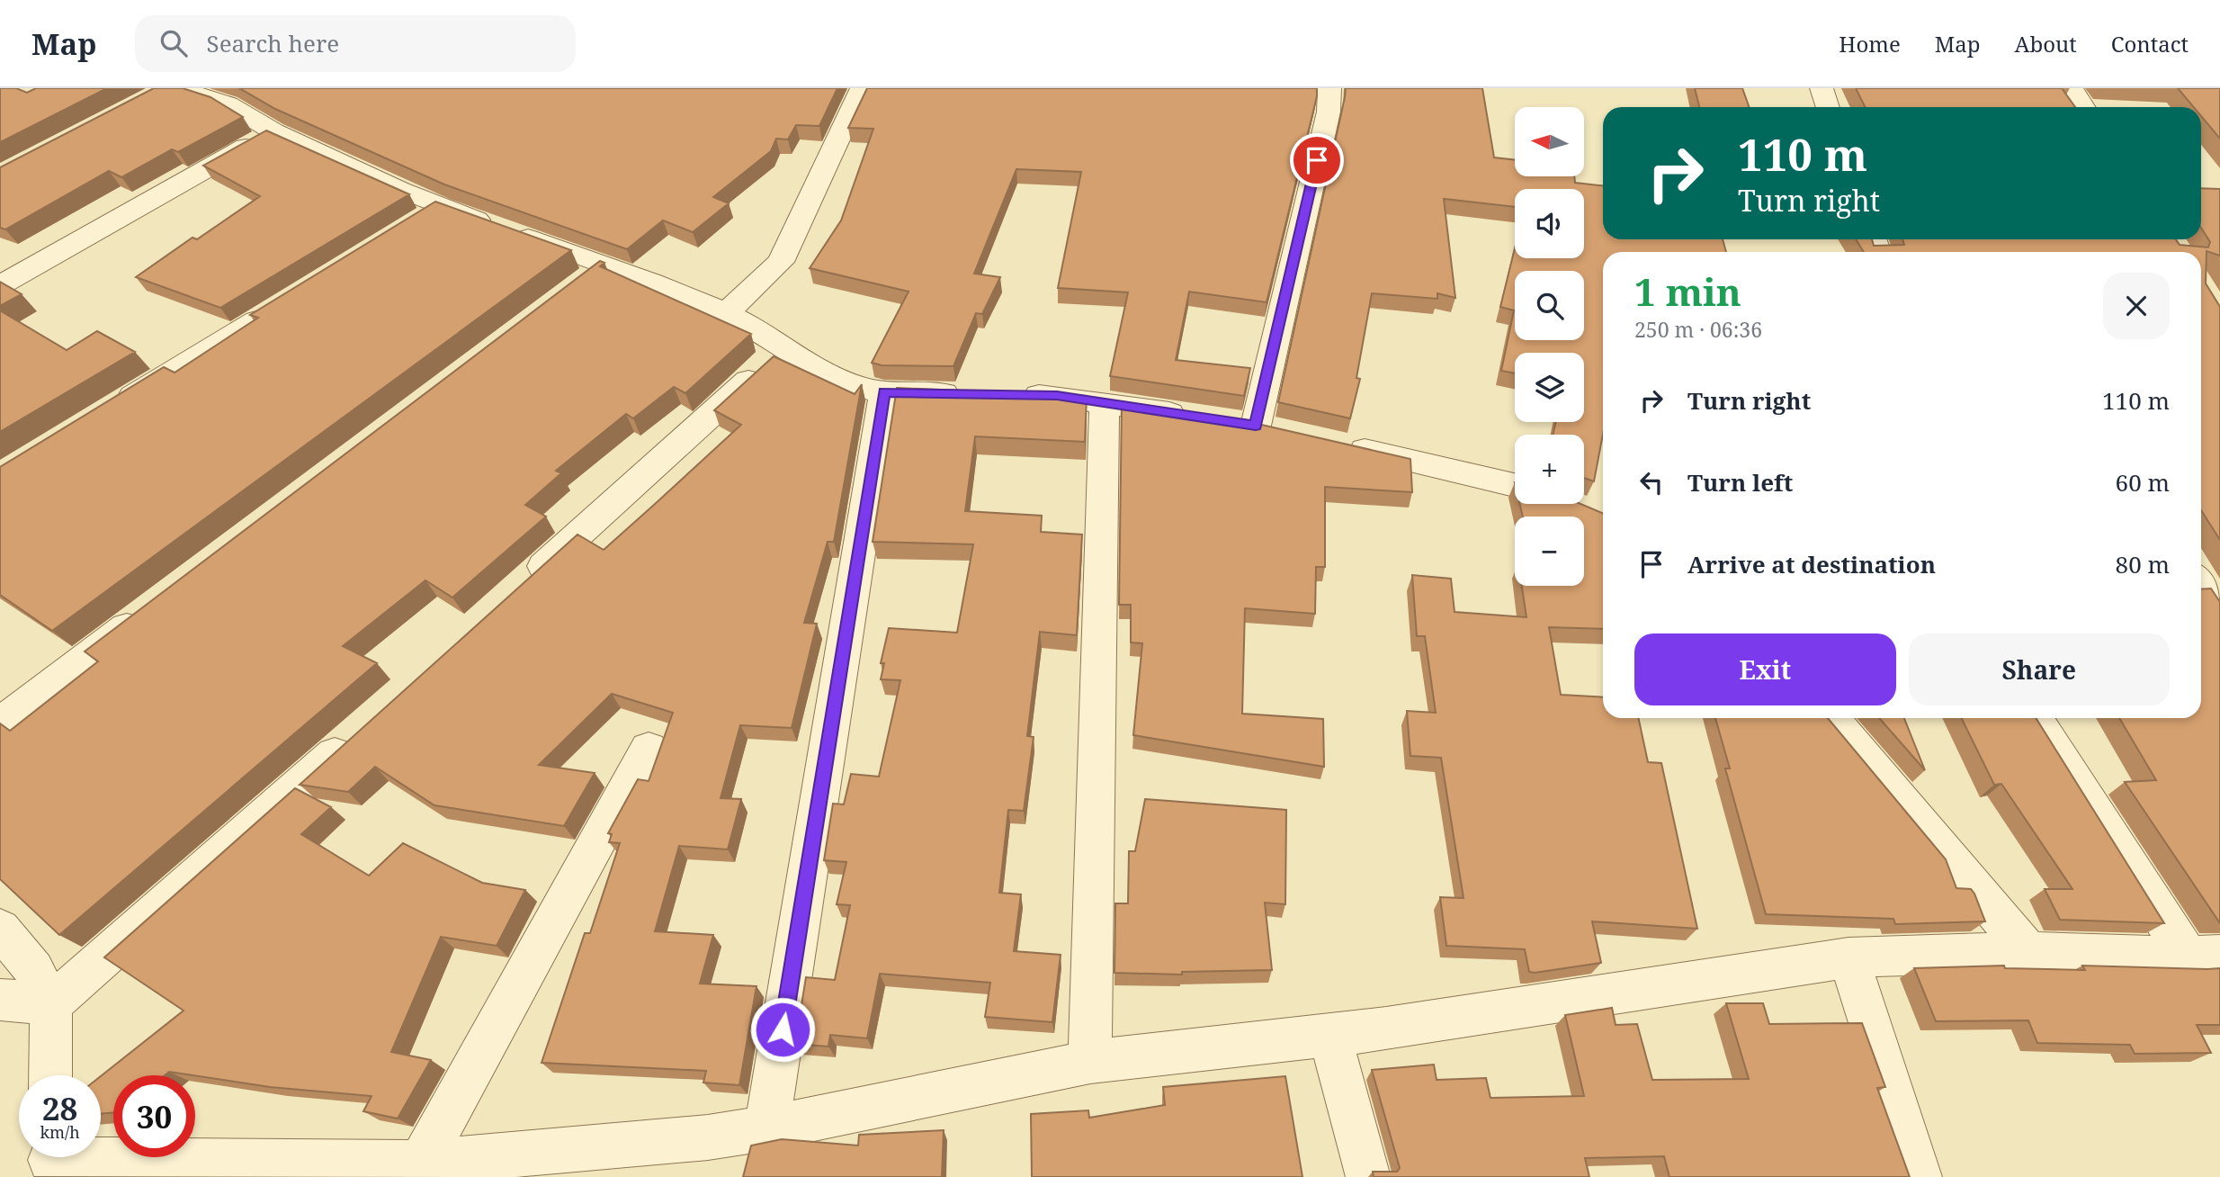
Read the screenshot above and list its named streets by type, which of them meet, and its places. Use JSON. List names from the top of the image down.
{
  "north": "left",
  "page": {
    "header": "Map",
    "search": "Search here",
    "nav": [
      "Home",
      "Map",
      "About",
      "Contact"
    ],
    "map_buttons": ["+", "−"],
    "turn": ["110 m", "Turn right"],
    "heading": ["1 min", "250 m · 06:36"],
    "list": [
      {
        "name": "Turn right",
        "value": "110 m"
      },
      {
        "name": "Turn left",
        "value": "60 m"
      },
      {
        "name": "Arrive at destination",
        "value": "80 m"
      }
    ],
    "buttons": ["Exit", "Share"],
    "speed": "28 km/h",
    "limit": "30"
  }
}
